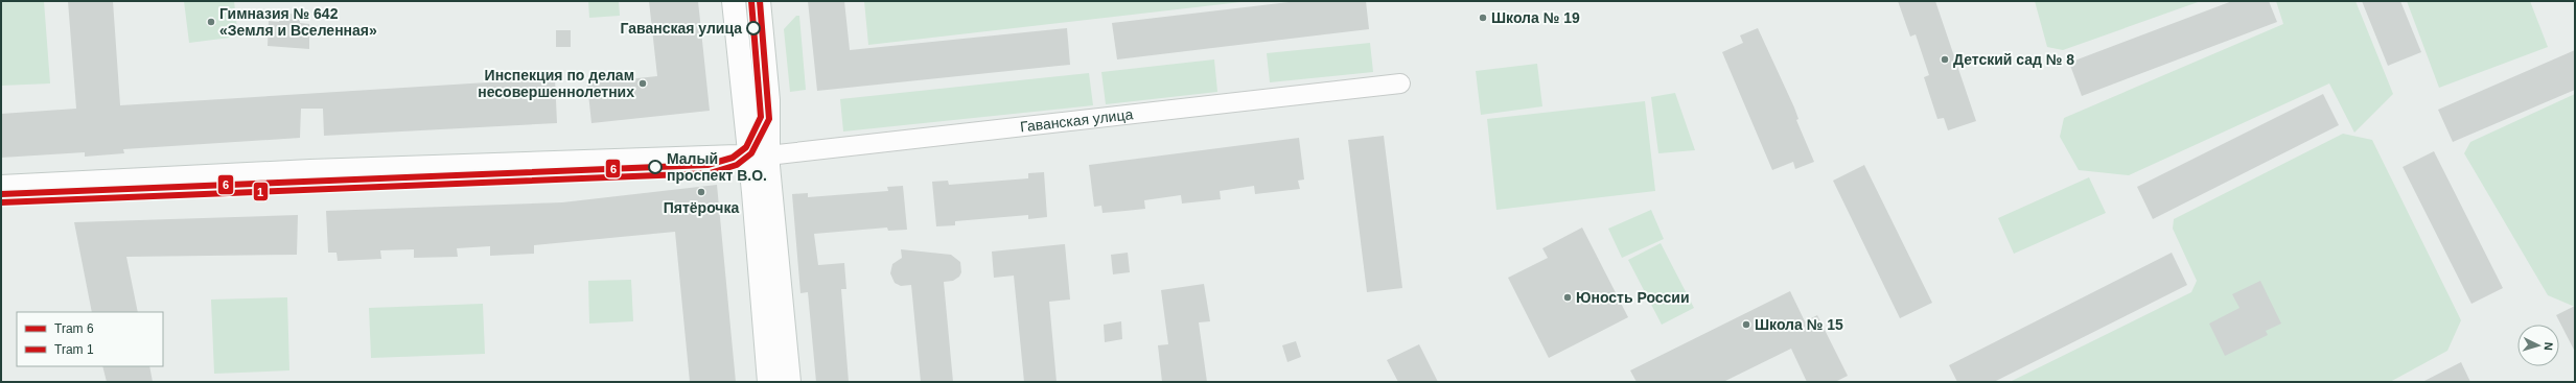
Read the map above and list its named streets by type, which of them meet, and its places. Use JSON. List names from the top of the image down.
{
  "streets": {
    "main road": ["Гаванская улица"]
  },
  "places": [
    "Школа № 19",
    "Гимназия № 642 «Земля и Вселенная»",
    "Гаванская улица",
    "Детский сад № 8",
    "Инспекция по делам несовершеннолетних",
    "Малый проспект В.О.",
    "Пятёрочка",
    "Юность России",
    "Школа № 15"
  ],
  "lines": ["tram line 6", "tram line 1"],
  "legend": ["Tram 6", "Tram 1"],
  "north": "right"
}
